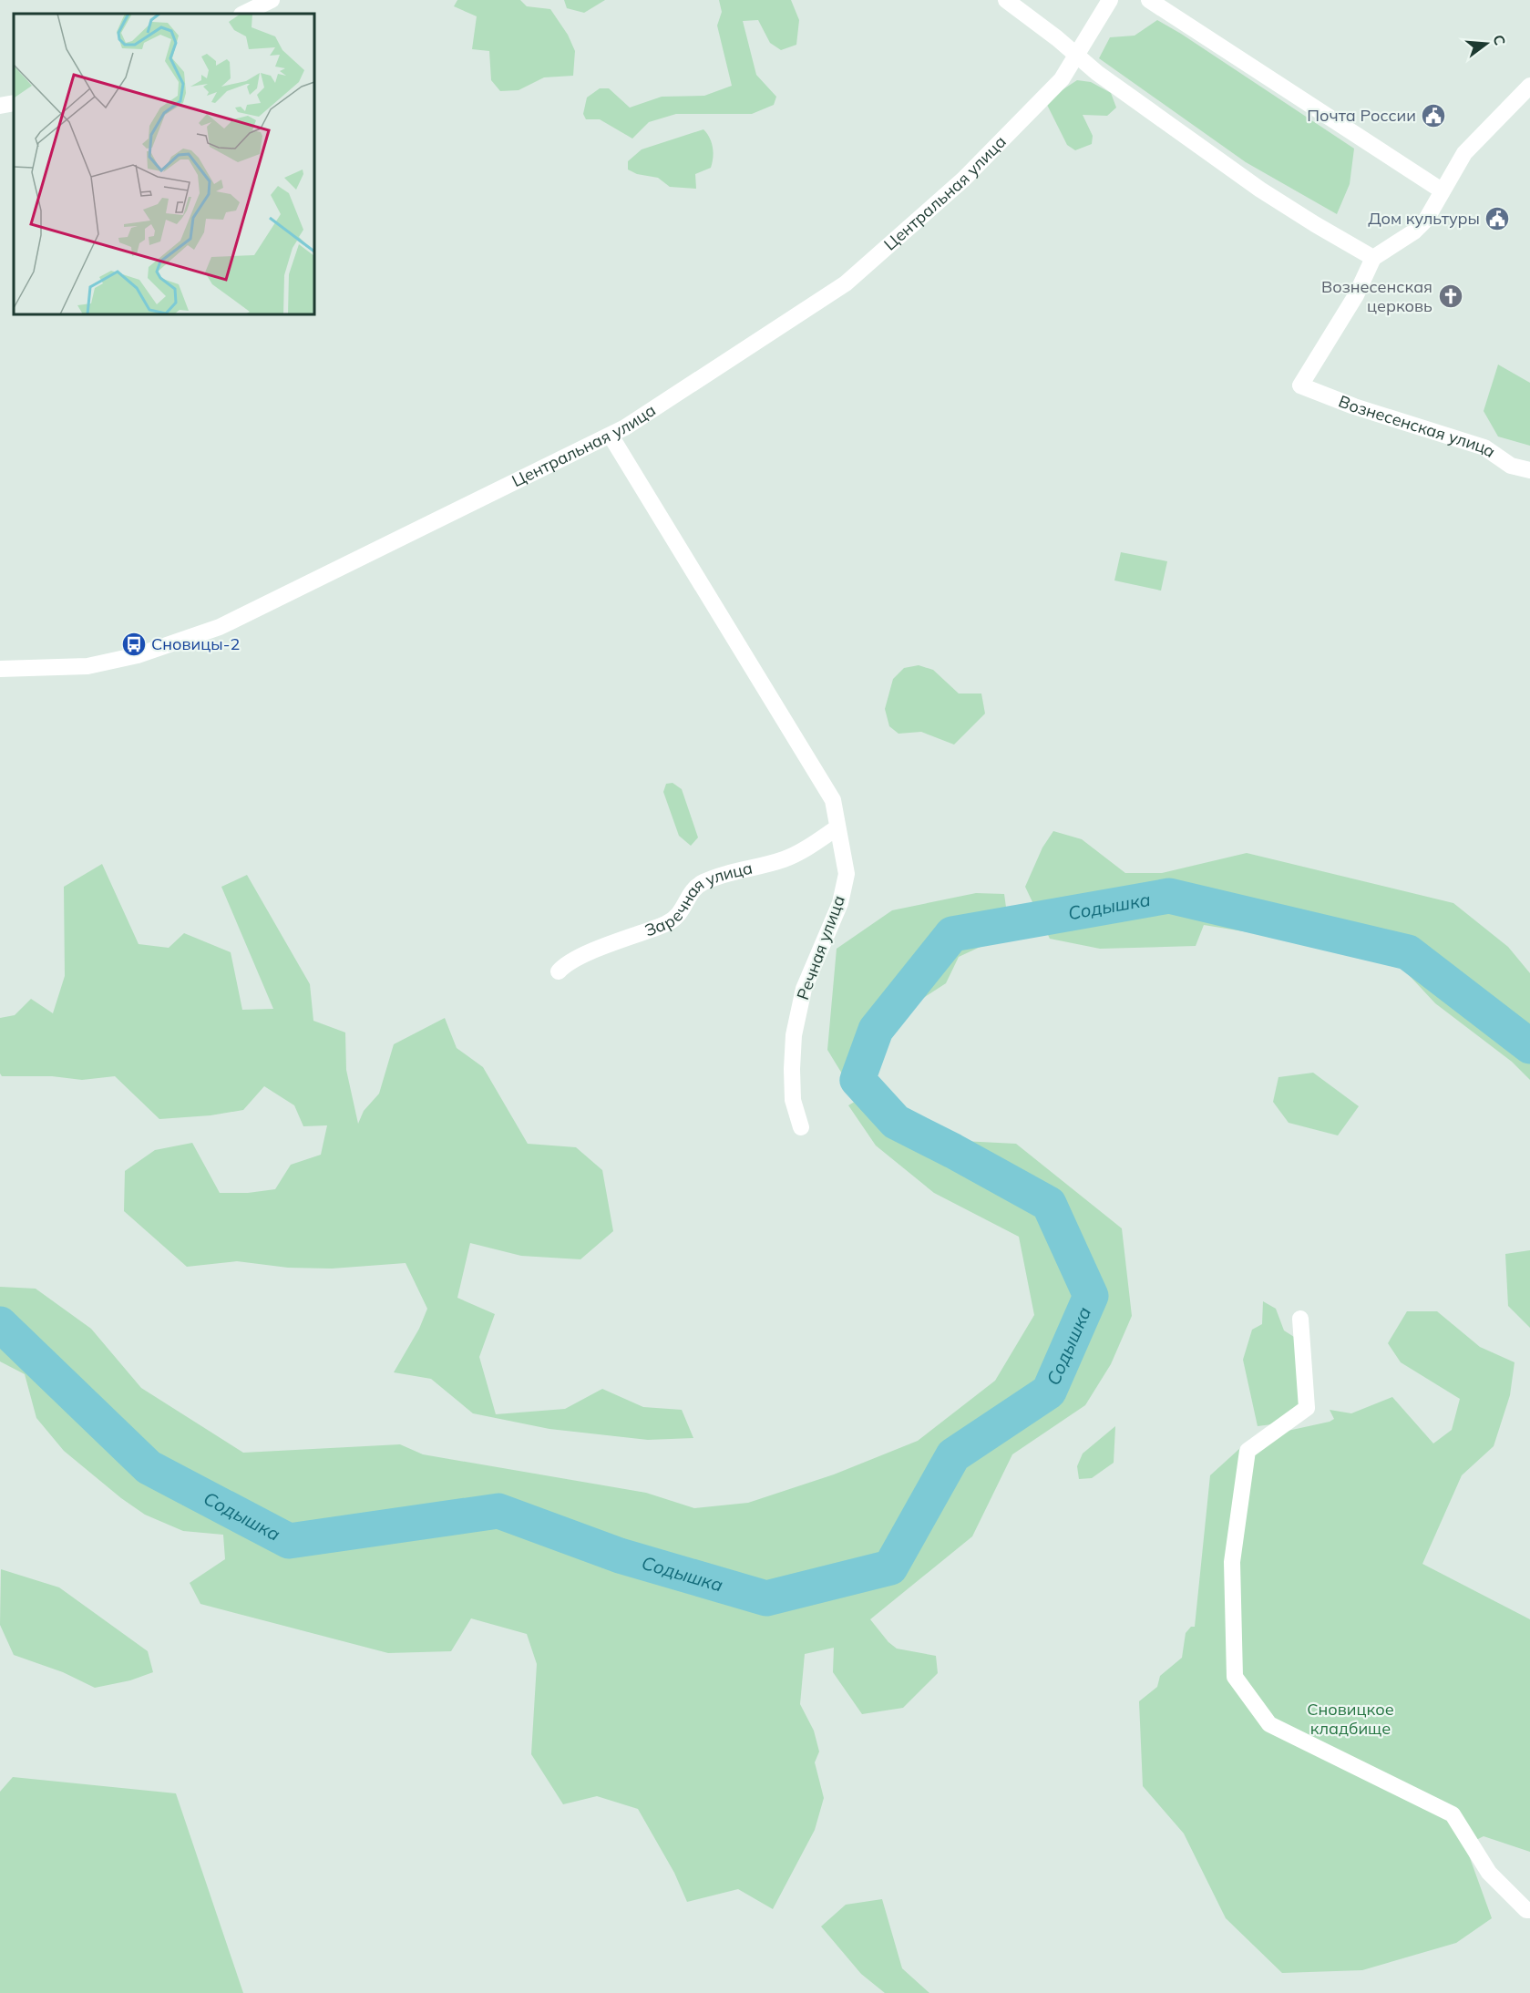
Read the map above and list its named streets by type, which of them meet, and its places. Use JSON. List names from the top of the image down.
{
  "streets": {
    "street": [
      "Центральная улица",
      "Вознесенская улица",
      "Заречная улица",
      "Речная улица"
    ]
  },
  "crossings": [
    ["Центральная улица", "Речная улица"],
    ["Заречная улица", "Речная улица"]
  ],
  "water": ["Содышка"],
  "parks": ["Сновицкое кладбище"],
  "places": {
    "public building": ["Почта России", "Дом культуры"],
    "church": ["Вознесенская церковь"],
    "bus stop": ["Сновицы-2"]
  },
  "north": "right"
}
